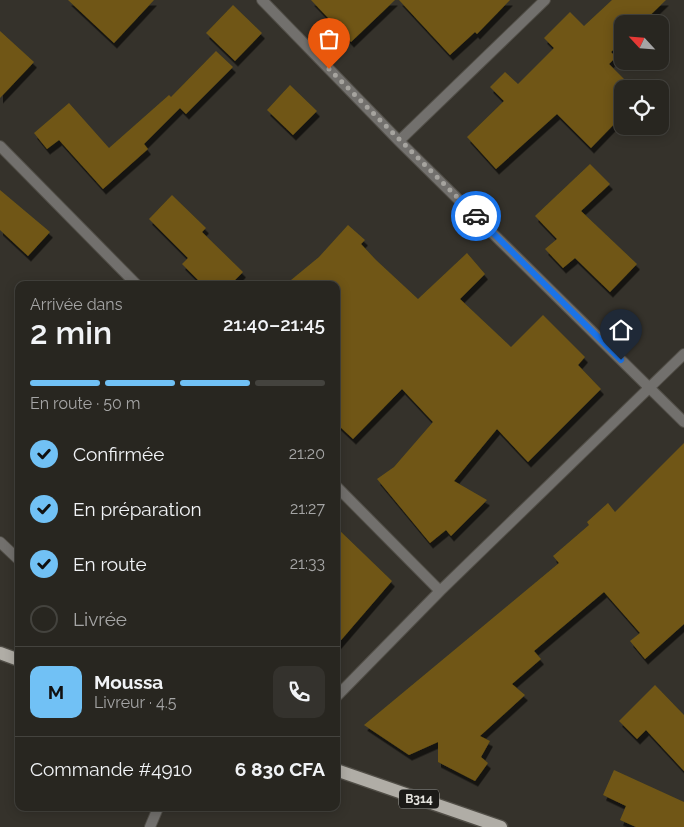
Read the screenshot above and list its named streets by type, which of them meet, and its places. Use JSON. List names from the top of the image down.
{
  "streets": {
    "main road": ["B314"]
  },
  "north": "top left",
  "page": {
    "heading": ["2 min", "Arrivée dans", "21:40–21:45"],
    "panel": [
      "Moussa",
      "Livreur · 4.5",
      "Commande #4910",
      "6 830 CFA"
    ],
    "bar": "En route · 50 m",
    "list": [
      ["Confirmée", "21:20"],
      ["En préparation", "21:27"],
      ["En route", "21:33"],
      "Livrée"
    ],
    "round": "M"
  }
}
